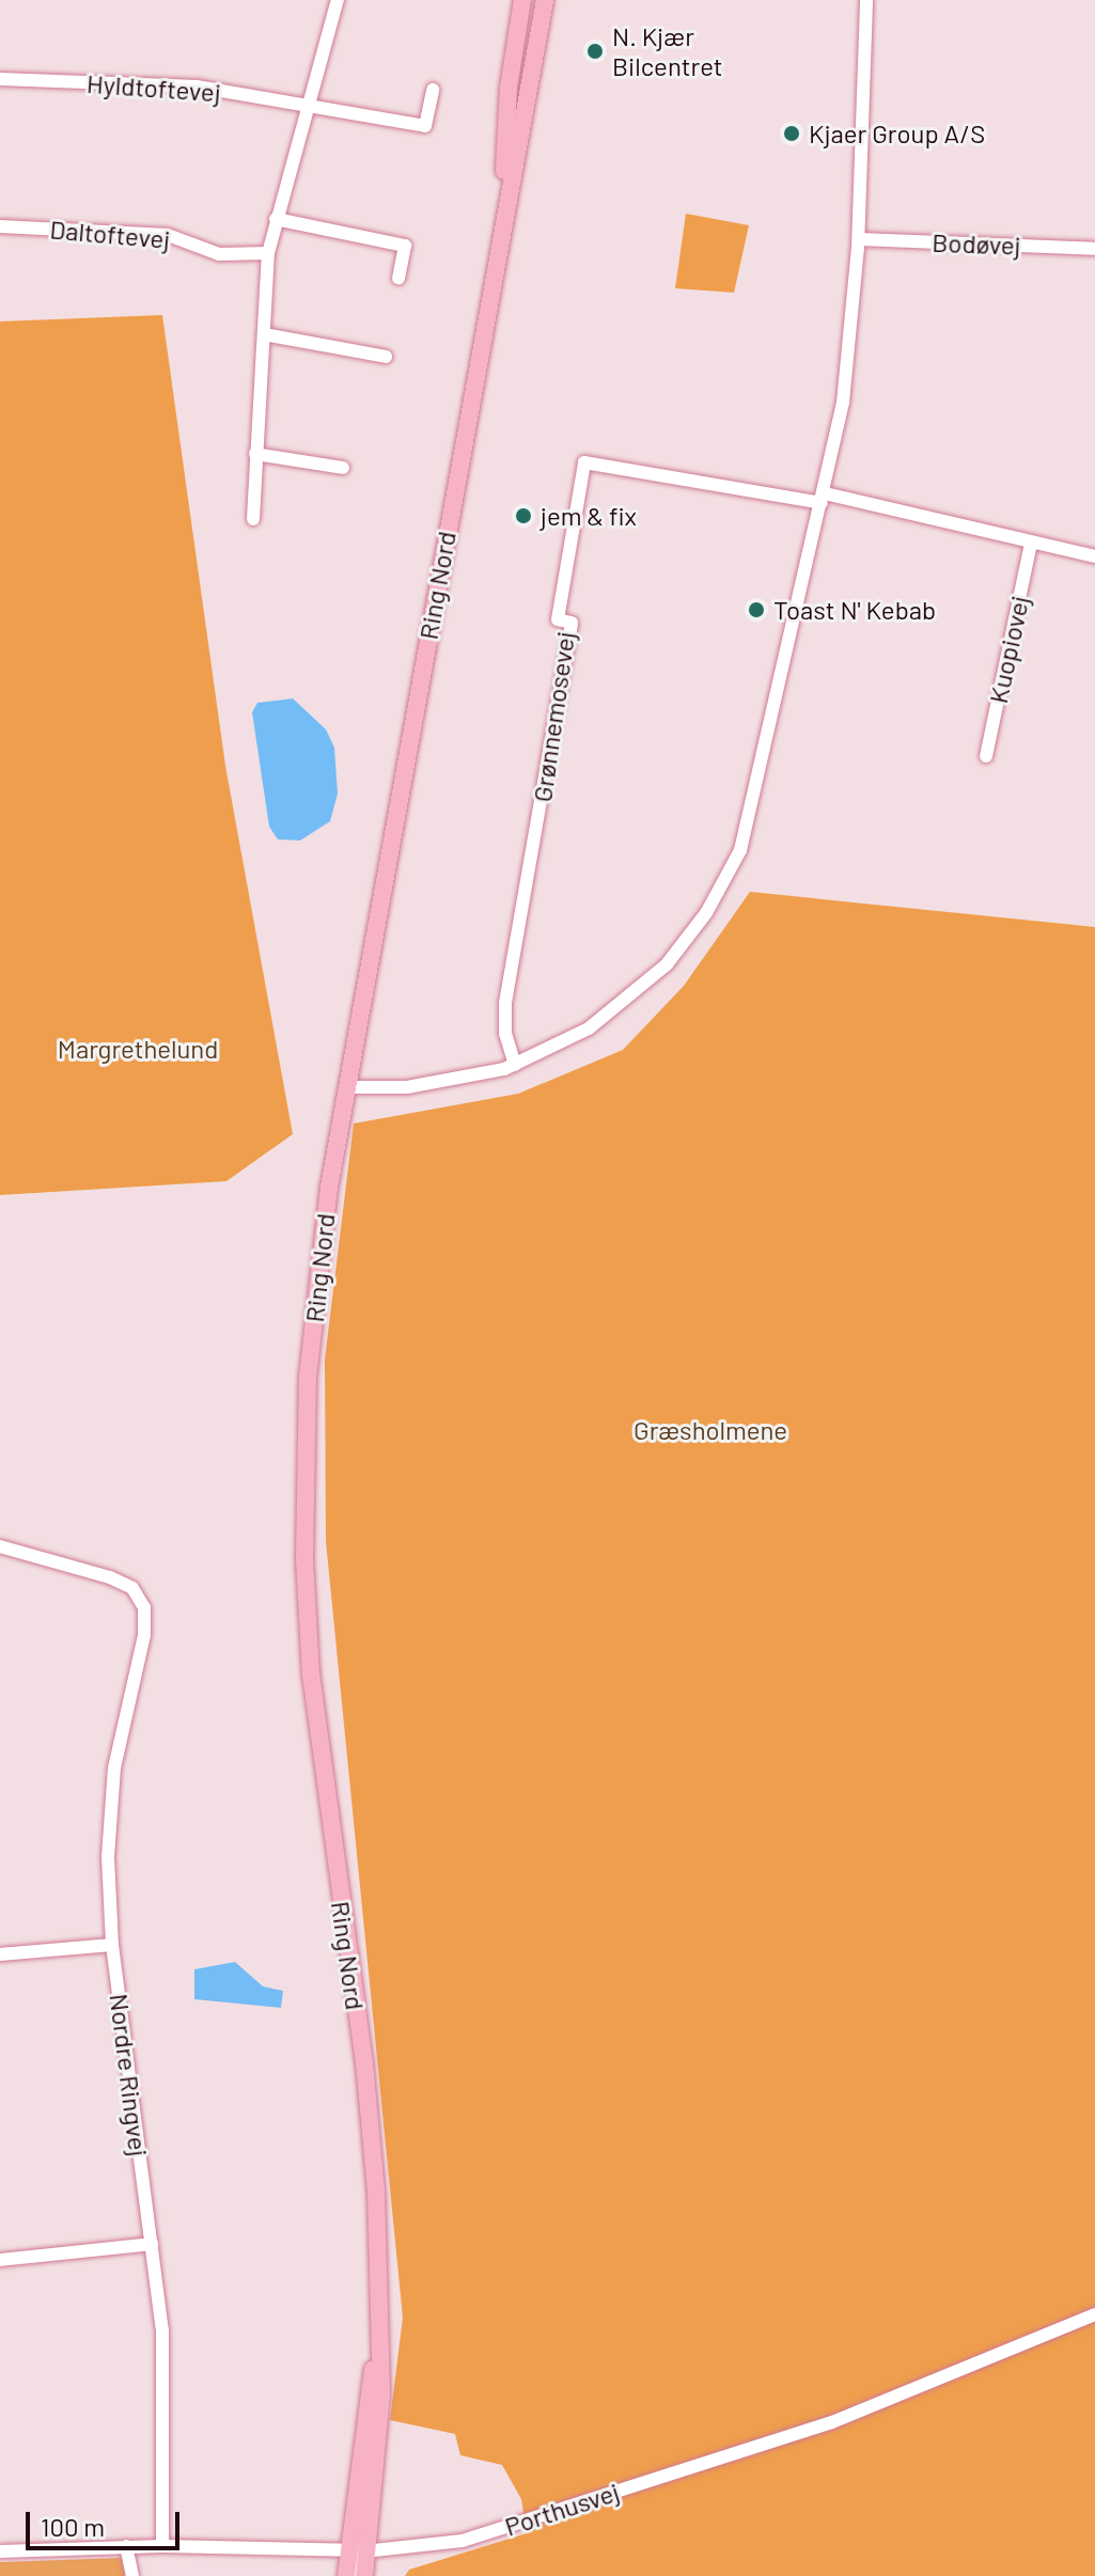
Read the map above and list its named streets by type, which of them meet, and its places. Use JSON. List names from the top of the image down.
{
  "streets": {
    "main road": ["Ring Nord"],
    "street": [
      "Hyldtoftevej",
      "Daltoftevej",
      "Bodøvej",
      "Kuopiovej",
      "Grønnemosevej",
      "Nordre Ringvej",
      "Porthusvej"
    ]
  },
  "crossings": [
    ["Ring Nord", "Porthusvej"],
    ["Nordre Ringvej", "Porthusvej"]
  ],
  "parks": ["Margrethelund", "Græsholmene"],
  "places": [
    "N. Kjær Bilcentret",
    "Kjaer Group A/S",
    "jem & fix",
    "Toast N' Kebab"
  ],
  "scale_bar": "100 m"
}
